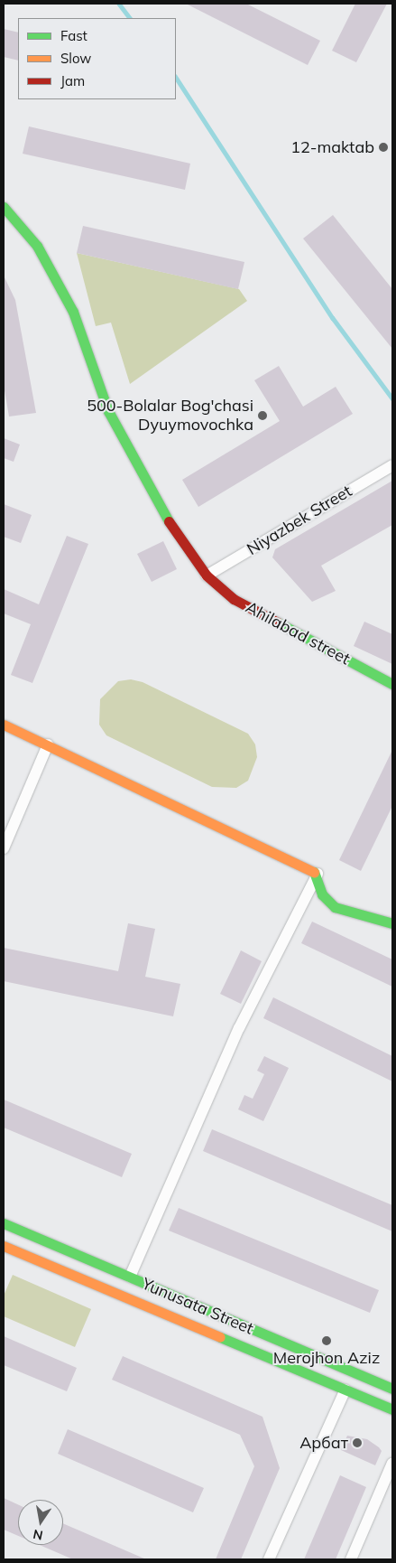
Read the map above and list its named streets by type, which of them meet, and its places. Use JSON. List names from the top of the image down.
{
  "streets": {
    "street": ["Niyazbek Street", "Ahilabad street", "Yunusata Street"]
  },
  "crossings": [
    ["Niyazbek Street", "Ahilabad street"]
  ],
  "places": [
    "12-maktab",
    "500-Bolalar Bog'chasi Dyuymovochka",
    "Merojhon Aziz",
    "Арбат"
  ],
  "legend": ["Fast", "Slow", "Jam"],
  "north": "bottom"
}
